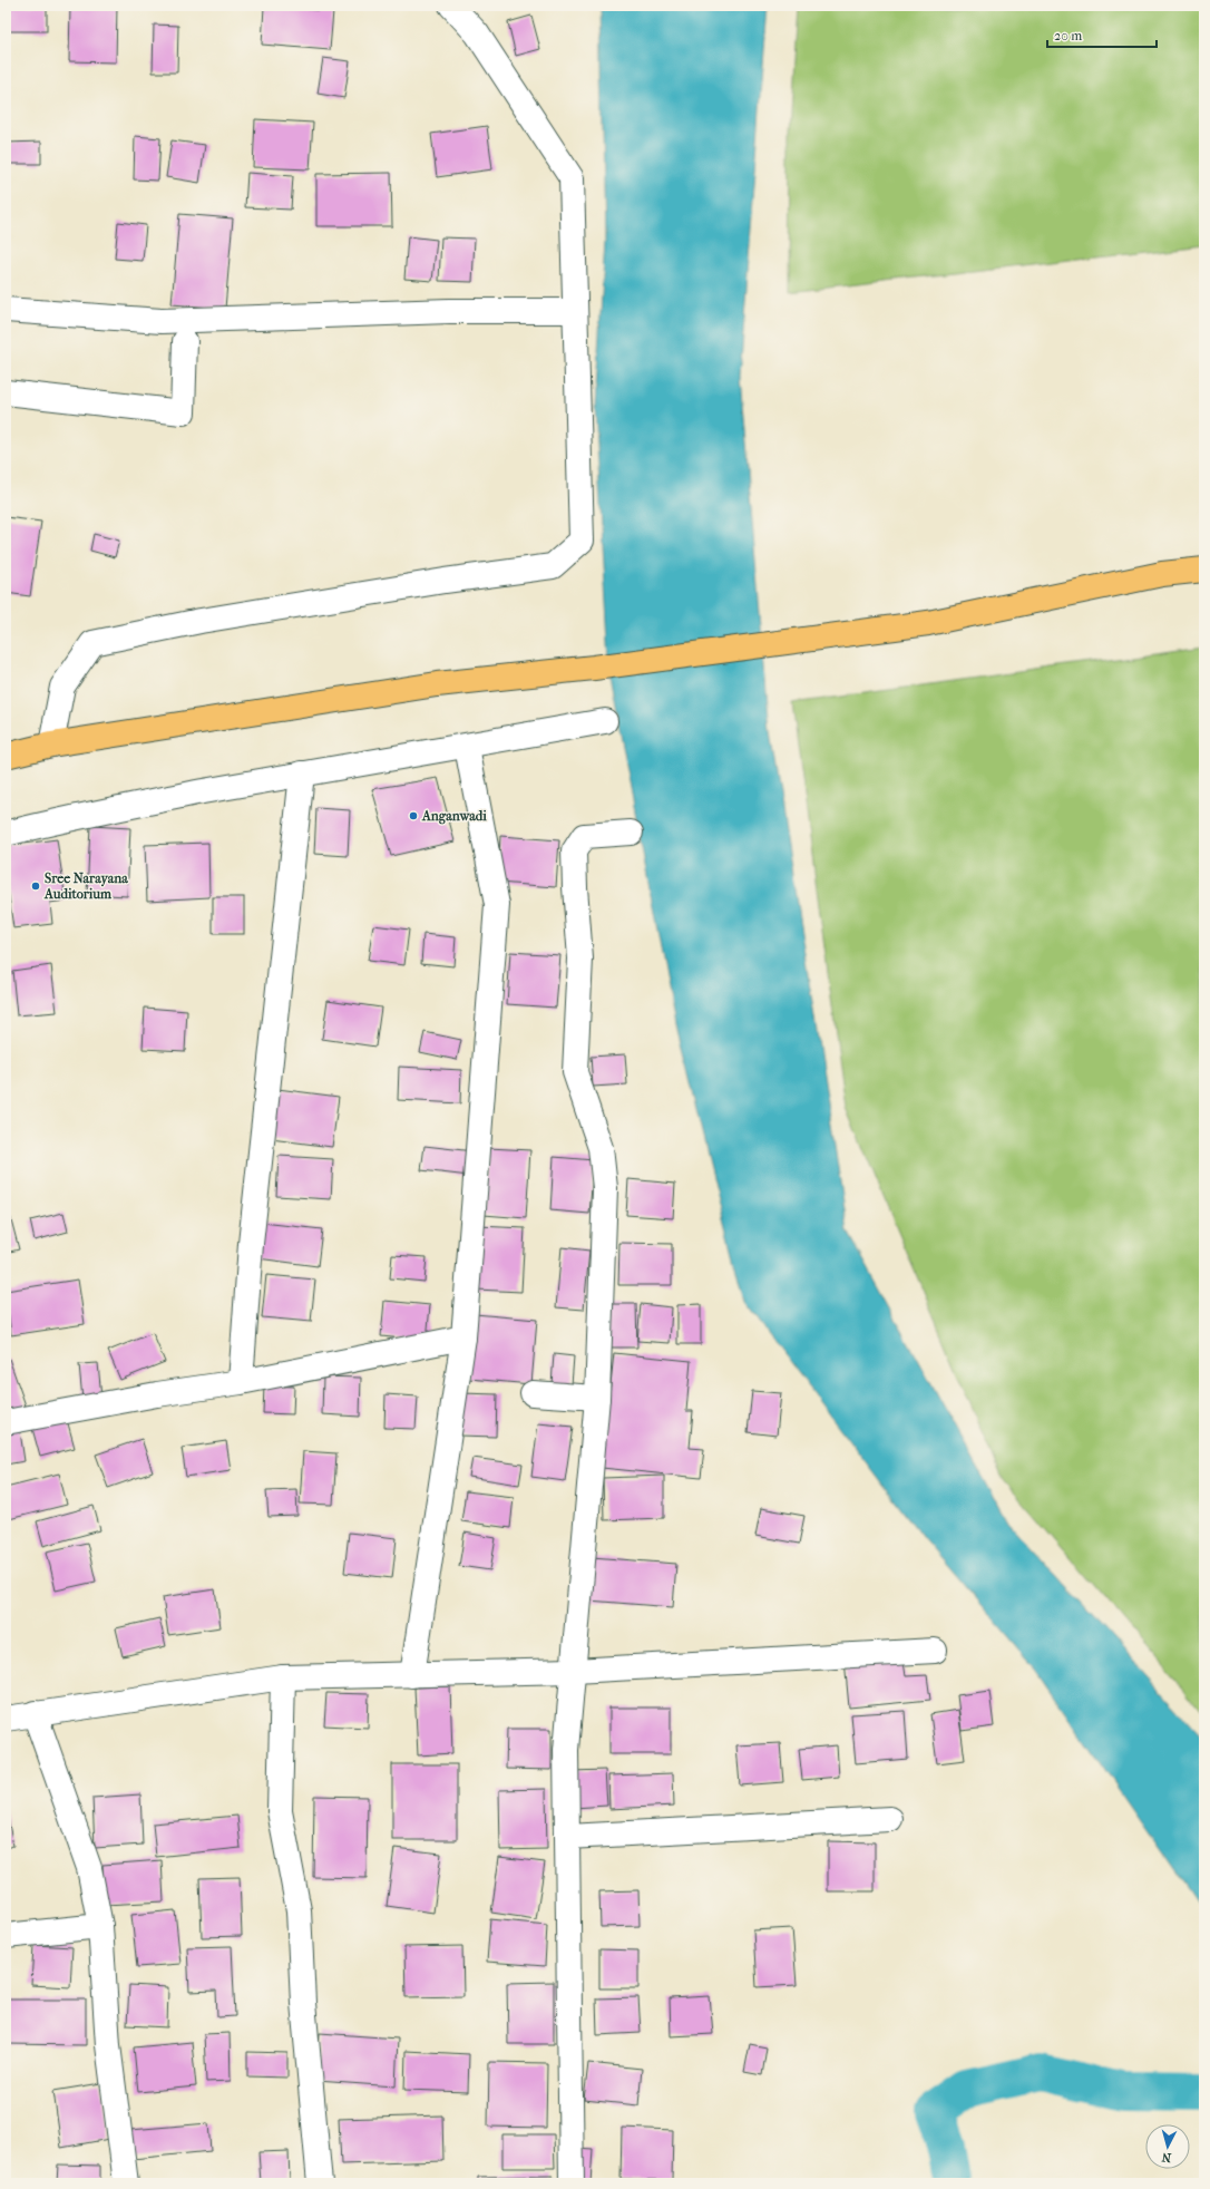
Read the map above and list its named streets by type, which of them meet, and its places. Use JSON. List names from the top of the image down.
{
  "places": ["Anganwadi", "Sree Narayana Auditorium"],
  "scale_bar": "20 m",
  "north": "bottom"
}
